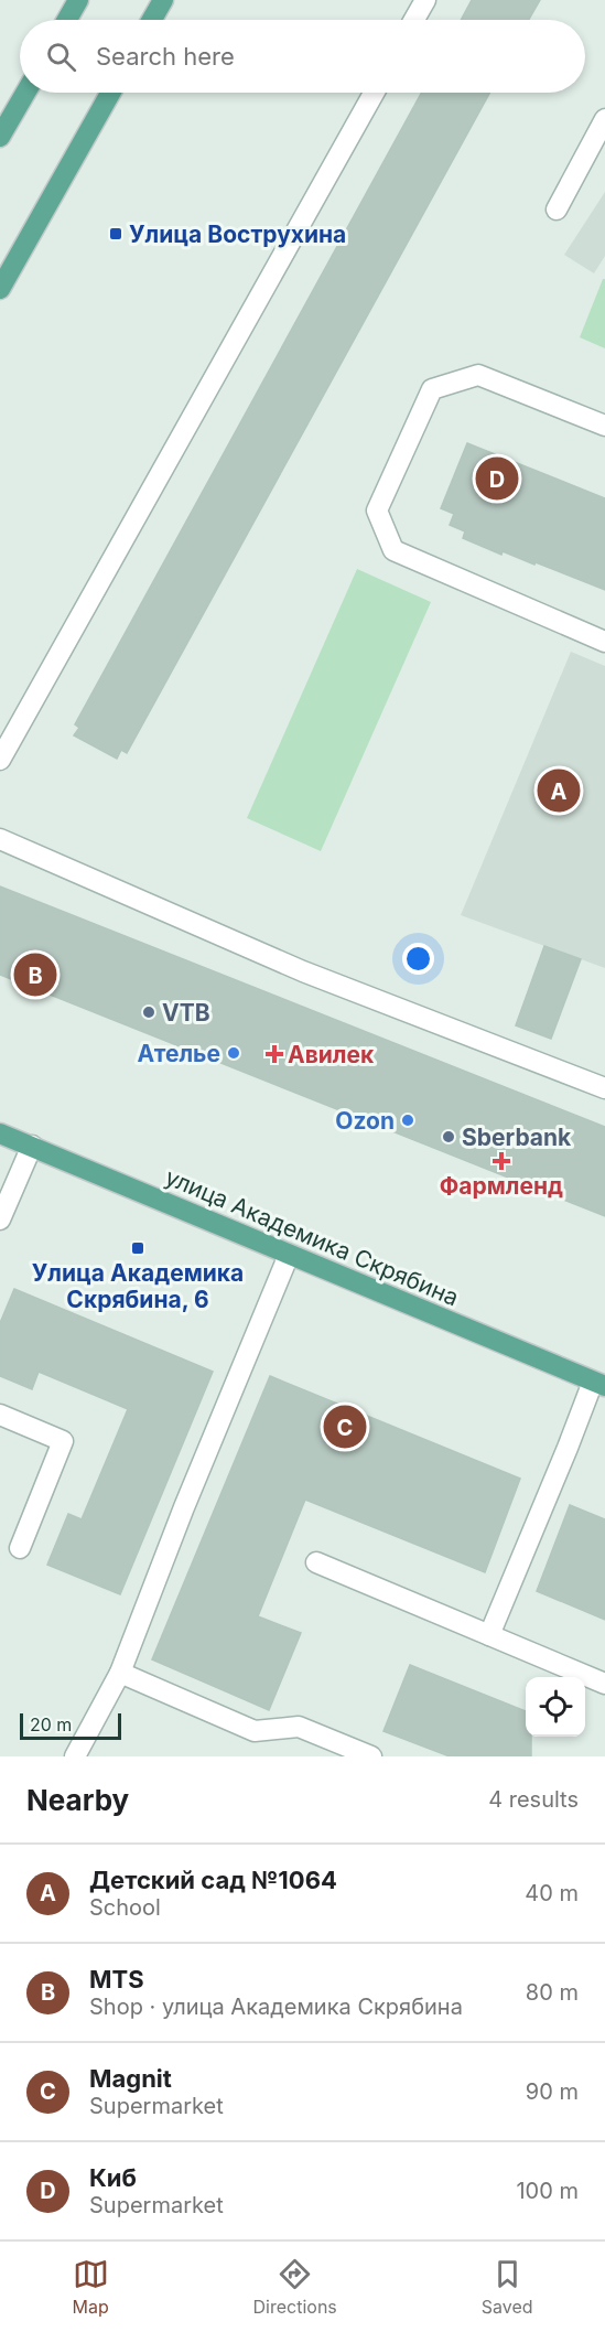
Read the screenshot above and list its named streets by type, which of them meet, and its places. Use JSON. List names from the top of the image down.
{
  "streets": {
    "main road": ["улица Академика Скрябина"]
  },
  "places": {
    "transit": ["Улица Вострухина", "Улица Академика Скрябина, 6"],
    "other": [
      "VTB",
      "Ателье",
      "Ozon",
      "Sberbank"
    ],
    "health": ["Авилек", "Фармленд"]
  },
  "scale_bar": "20 m",
  "page": {
    "search": "Search here",
    "pins": [
      "D",
      "A",
      "B",
      "C"
    ],
    "scale": "20 m",
    "heading": ["Nearby", "4 results"],
    "list": [
      {
        "mark": "A",
        "name": "Детский сад №1064",
        "note": "School",
        "value": "40 m"
      },
      {
        "mark": "B",
        "name": "MTS",
        "note": "Shop · улица Академика Скрябина",
        "value": "80 m"
      },
      {
        "mark": "C",
        "name": "Magnit",
        "note": "Supermarket",
        "value": "90 m"
      },
      {
        "mark": "D",
        "name": "Киб",
        "note": "Supermarket",
        "value": "100 m"
      }
    ],
    "nav": ["Map", "Directions", "Saved"]
  }
}
